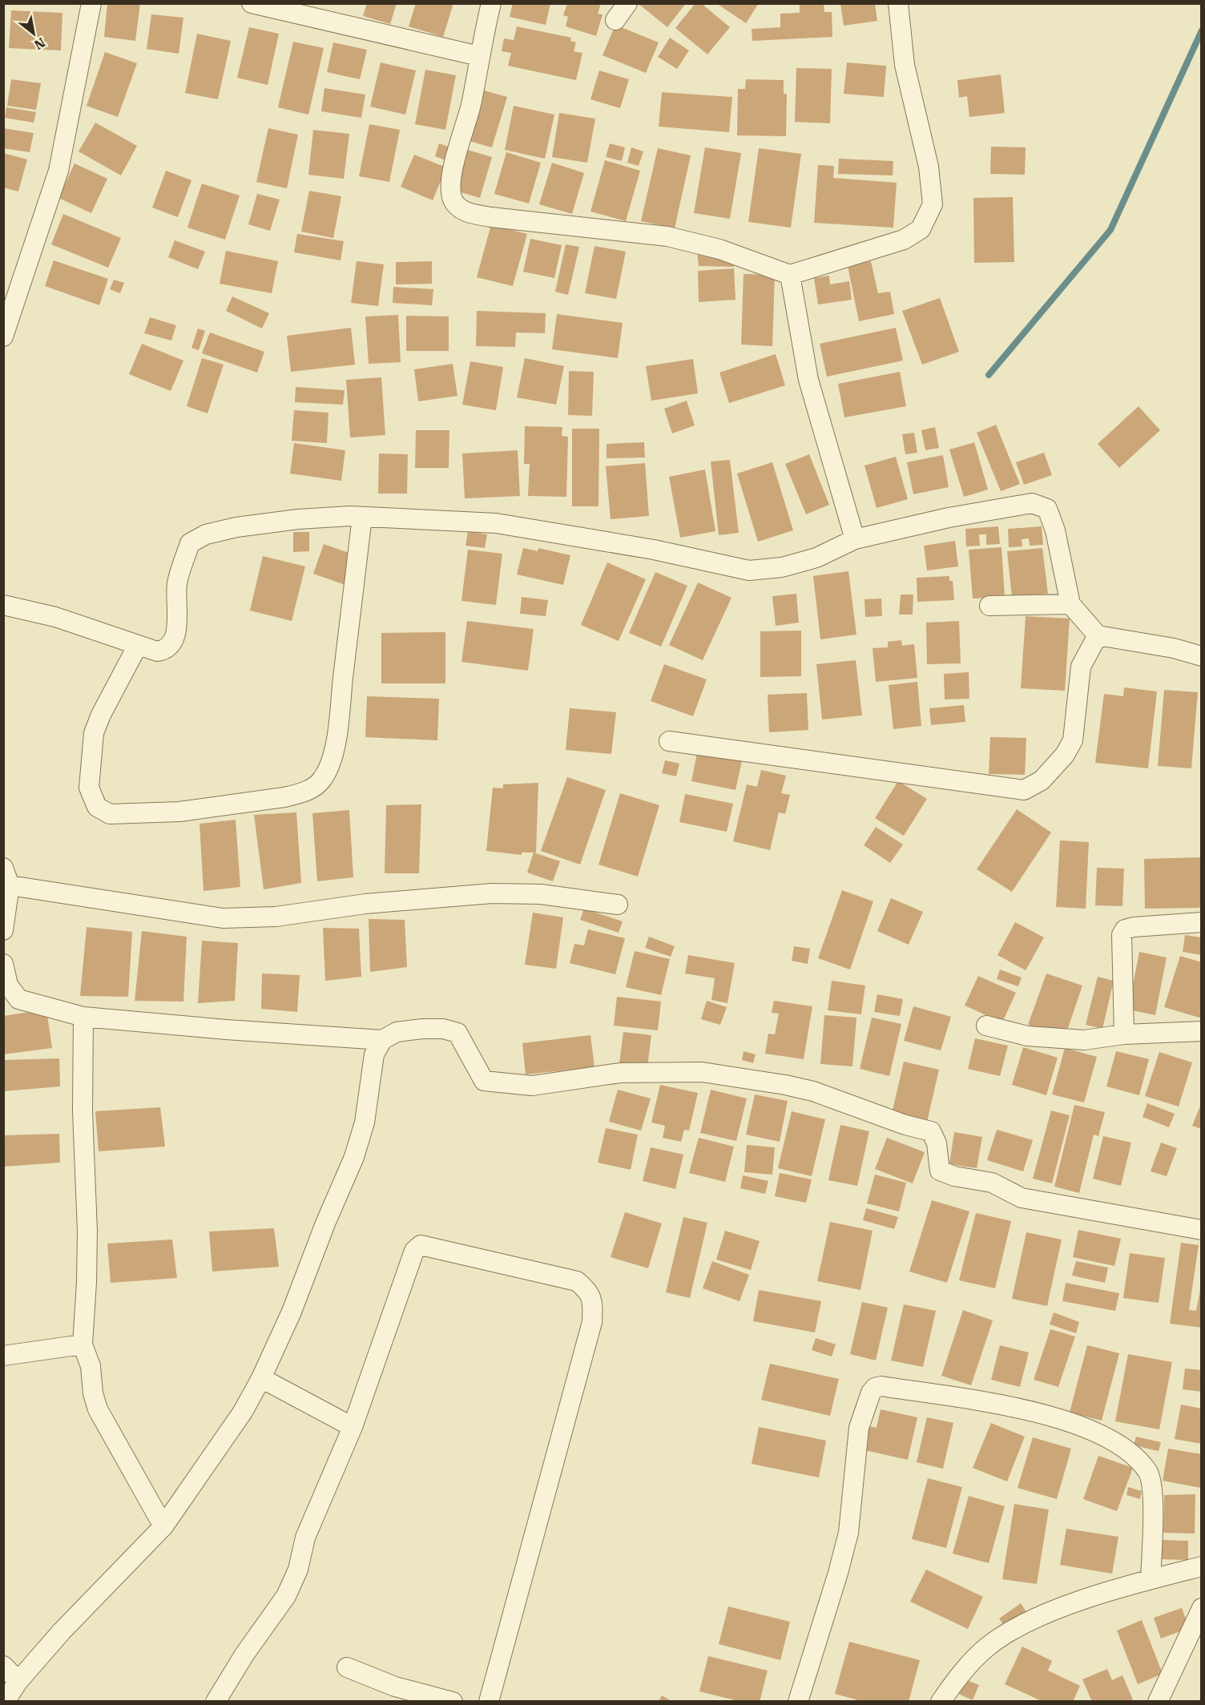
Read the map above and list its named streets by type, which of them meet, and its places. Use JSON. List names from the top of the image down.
{
  "north": "bottom right"
}
